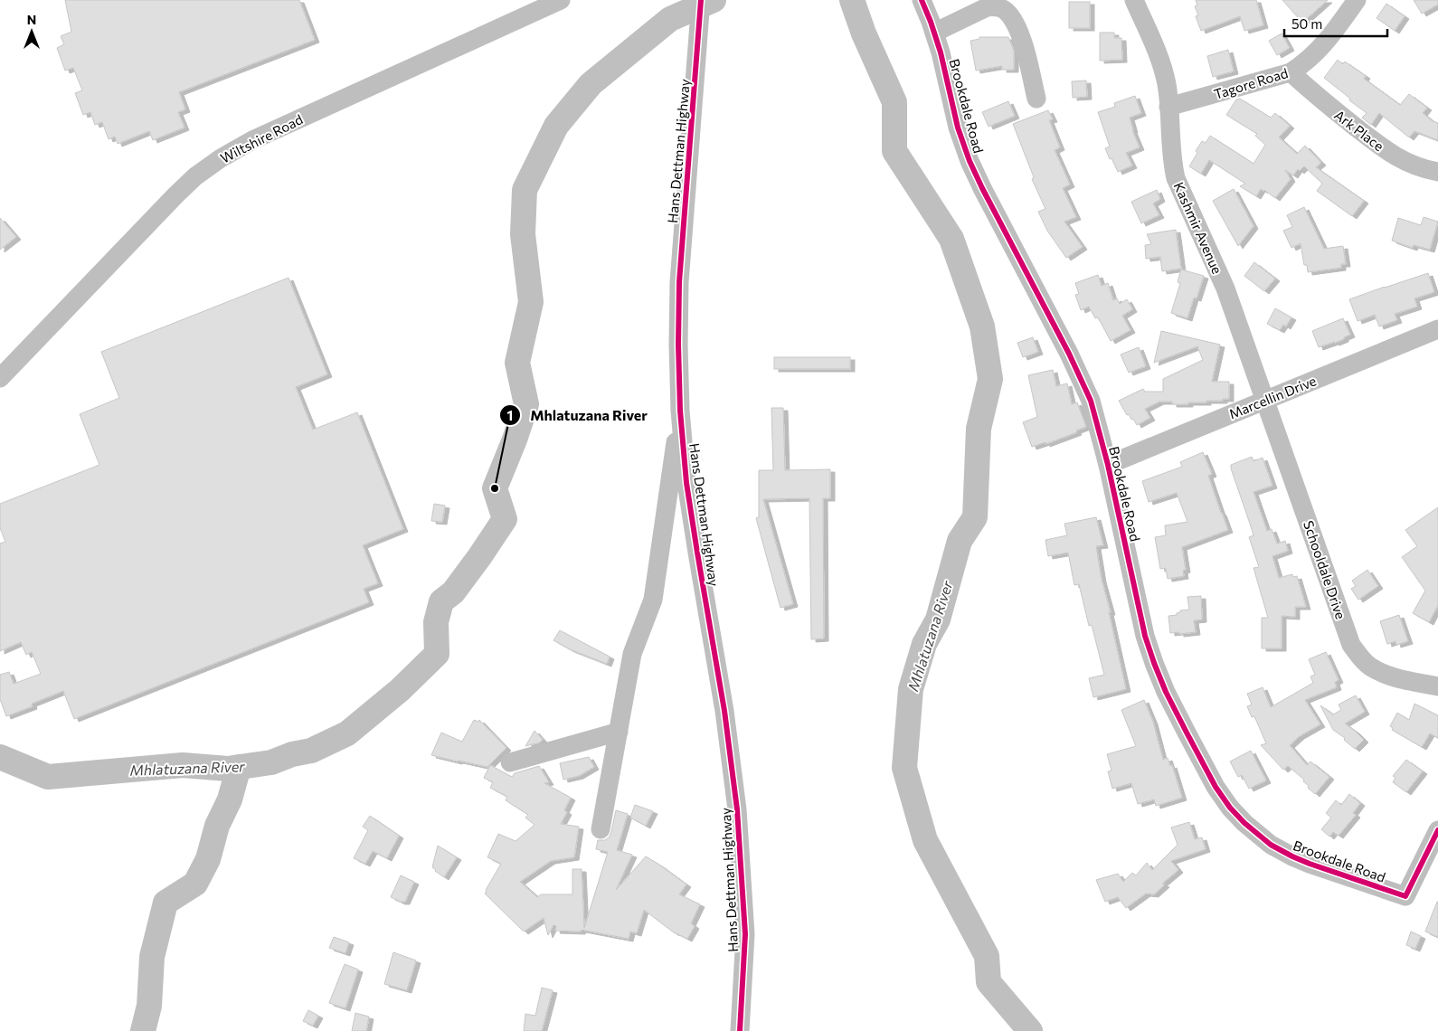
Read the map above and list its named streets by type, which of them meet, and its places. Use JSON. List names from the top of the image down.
{
  "streets": {
    "street": [
      "Tagore Road",
      "Brookdale Road",
      "Ark Place",
      "Wiltshire Road",
      "Hans Dettman Highway",
      "Kashmir Avenue",
      "Marcellin Drive",
      "Schooldale Drive"
    ]
  },
  "crossings": [
    ["Tagore Road", "Ark Place"],
    ["Tagore Road", "Kashmir Avenue"],
    ["Brookdale Road", "Marcellin Drive"],
    ["Kashmir Avenue", "Marcellin Drive"],
    ["Kashmir Avenue", "Schooldale Drive"],
    ["Marcellin Drive", "Schooldale Drive"]
  ],
  "water": ["Mhlatuzana River"],
  "places": ["Mhlatuzana River"],
  "scale_bar": "50 m",
  "north": "top"
}
